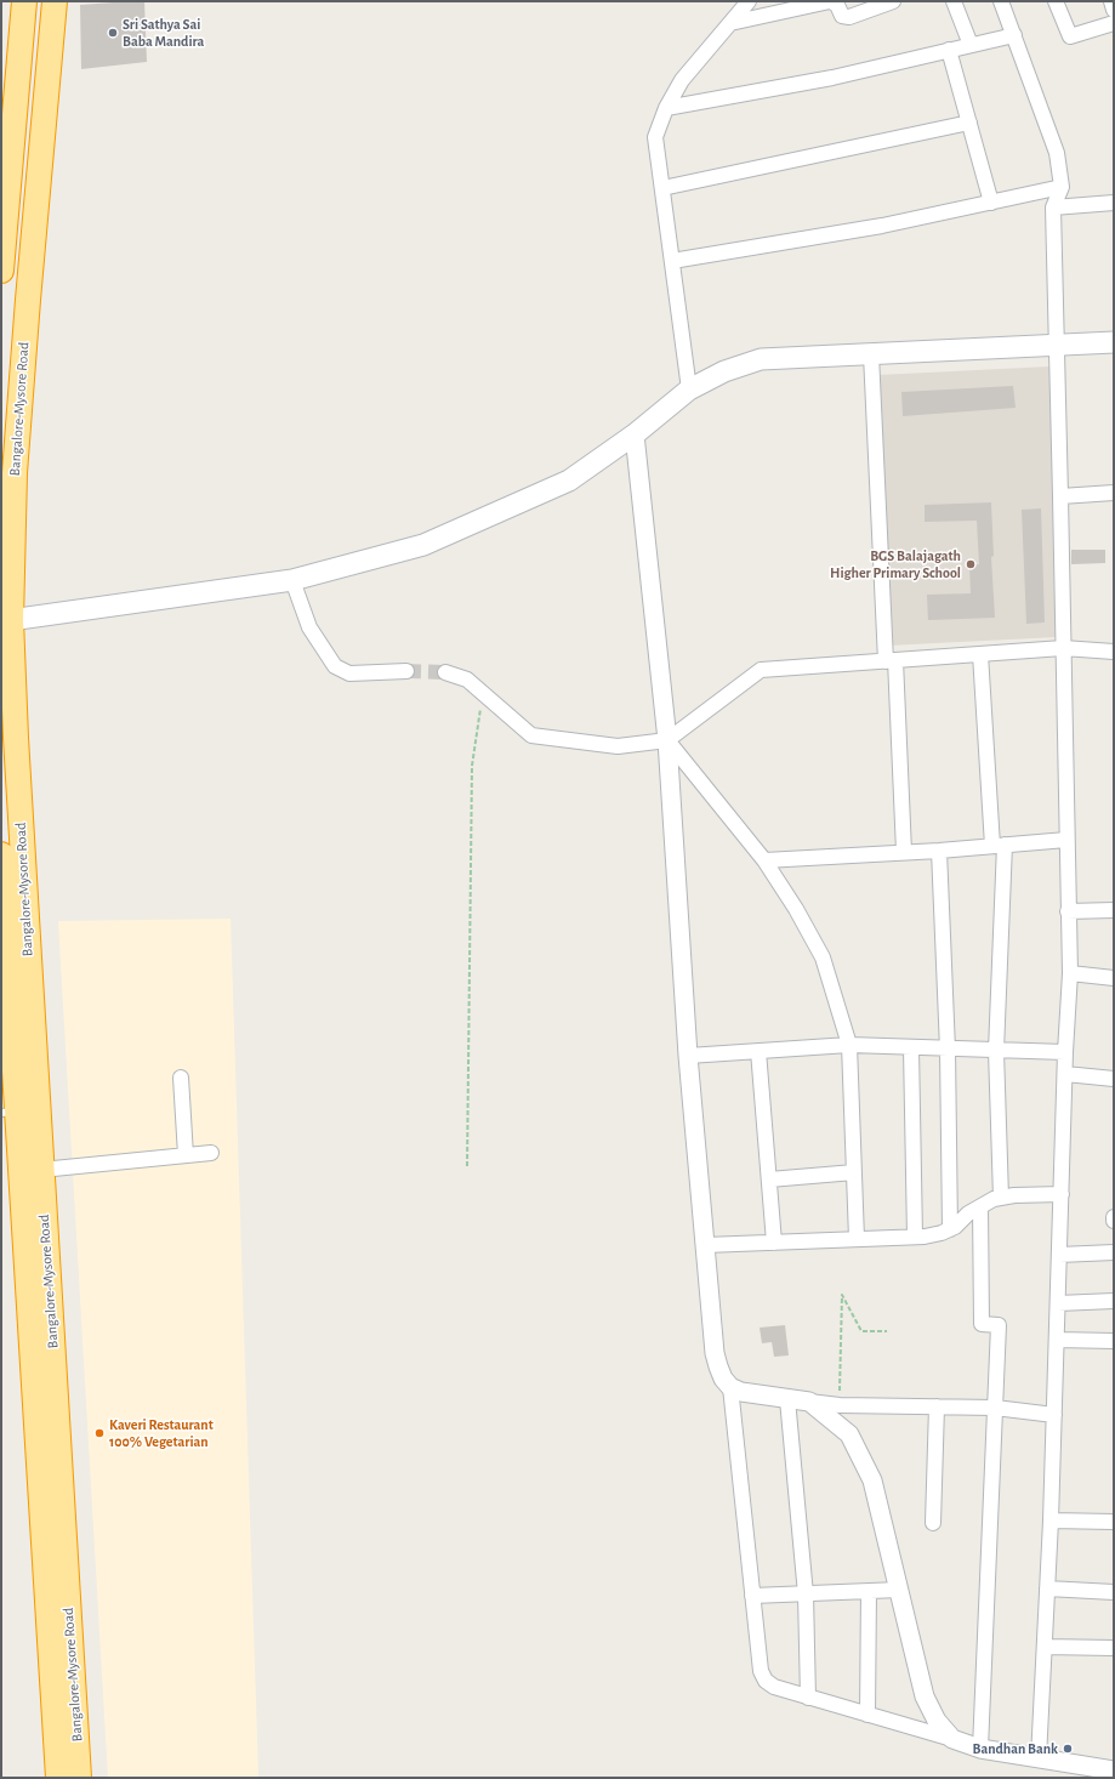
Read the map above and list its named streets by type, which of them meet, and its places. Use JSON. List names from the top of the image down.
{
  "streets": {
    "highway": ["Bangalore-Mysore Road"]
  },
  "places": [
    "Sri Sathya Sai Baba Mandira",
    "BGS Balajagath Higher Primary School",
    "Kaveri Restaurant 100% Vegetarian",
    "Bandhan Bank"
  ]
}
